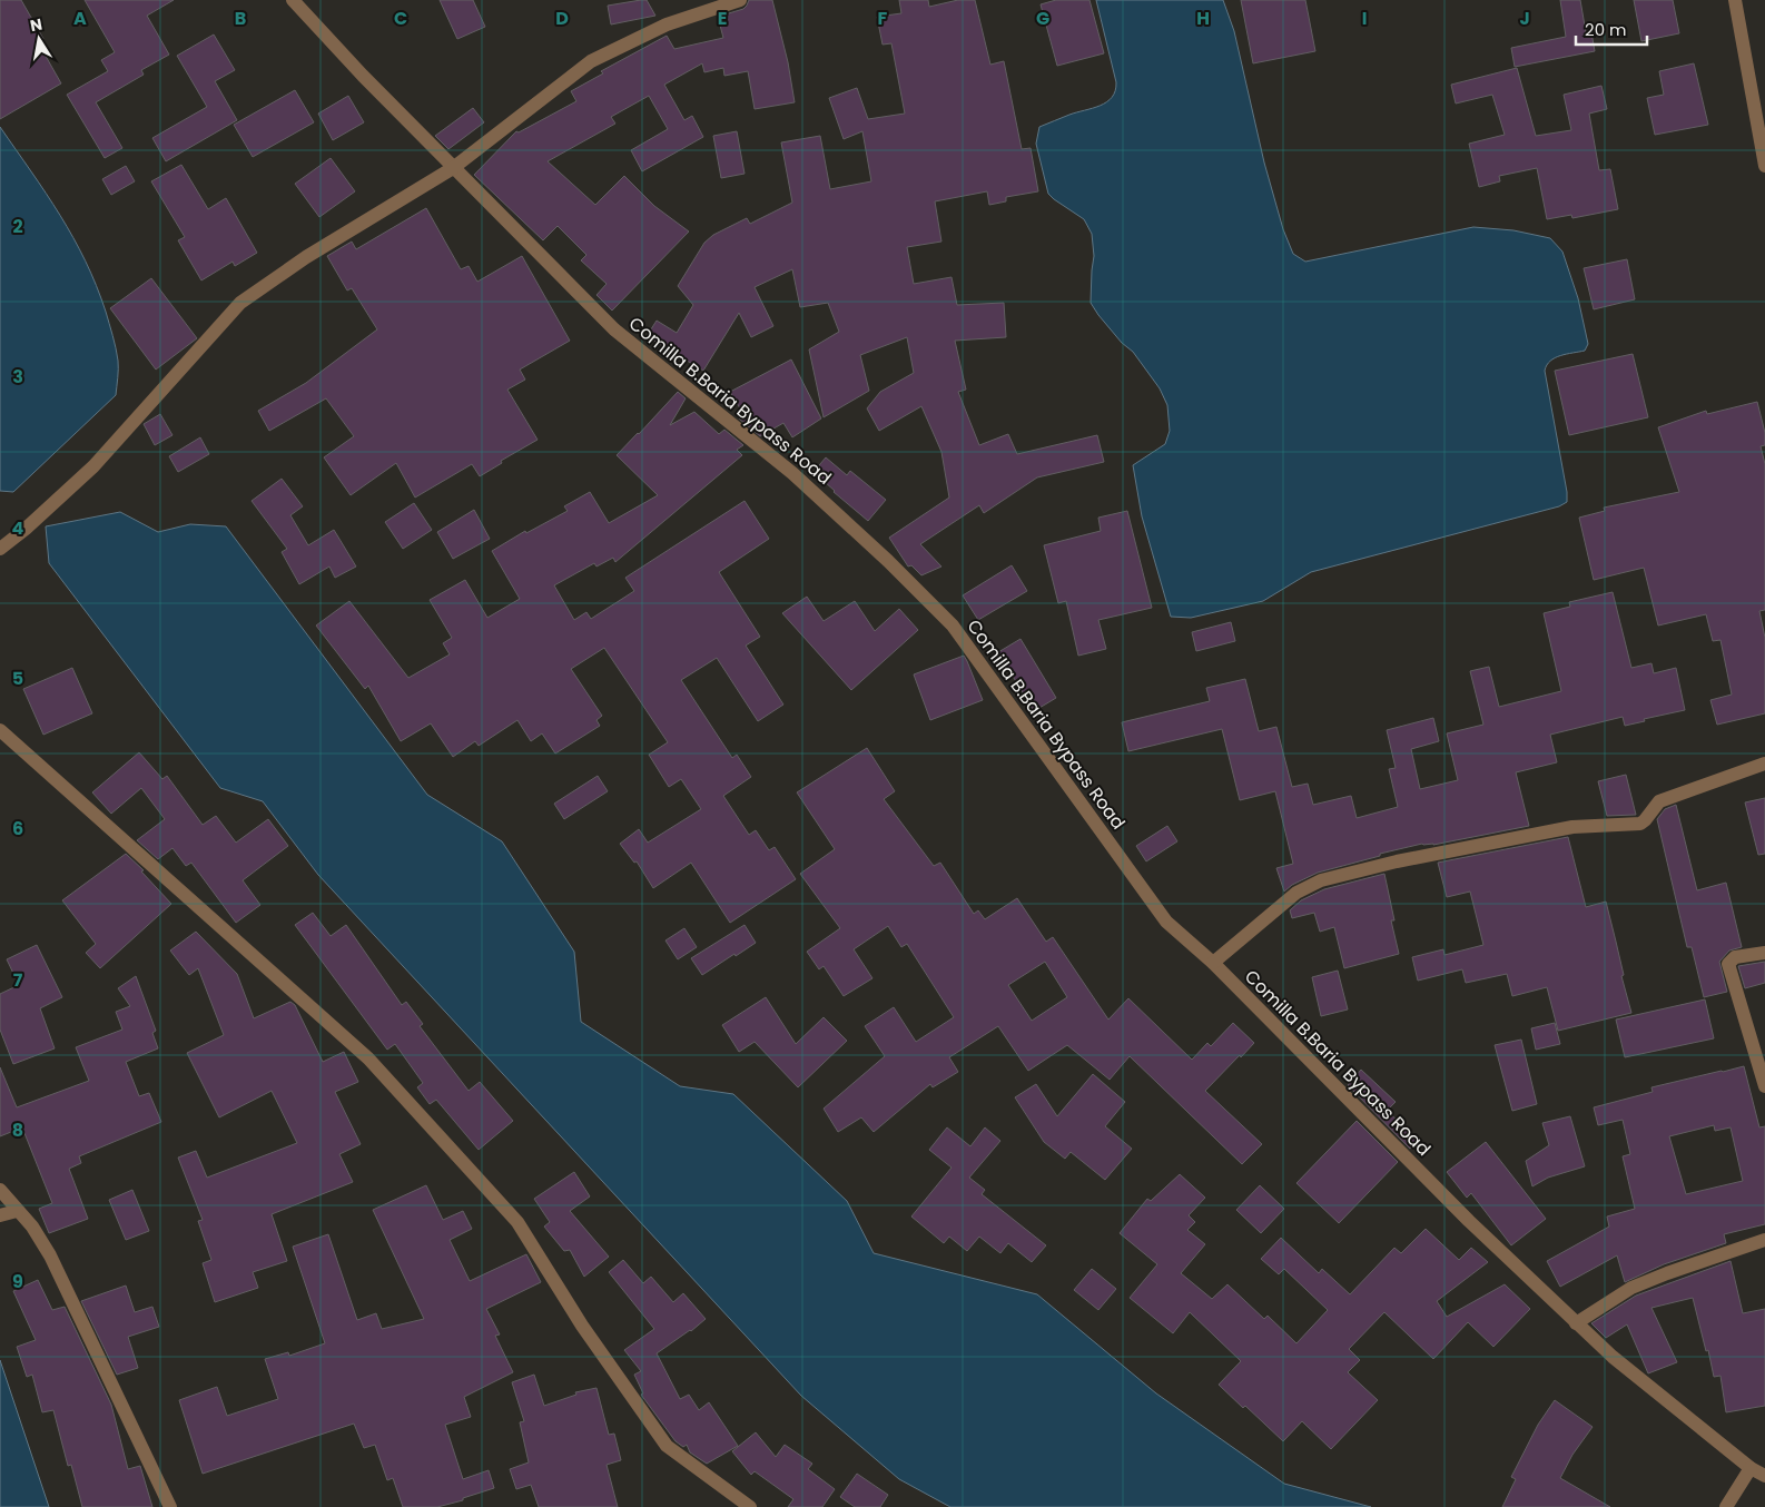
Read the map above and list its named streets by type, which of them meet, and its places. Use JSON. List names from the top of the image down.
{
  "streets": {
    "street": ["Comilla B.Baria Bypass Road"]
  },
  "scale_bar": "20 m",
  "north": "top",
  "grid": {
    "columns": [
      "A",
      "B",
      "C",
      "D",
      "E",
      "F",
      "G",
      "H",
      "I",
      "J"
    ],
    "rows": [
      "2",
      "3",
      "4",
      "5",
      "6",
      "7",
      "8",
      "9"
    ]
  }
}
